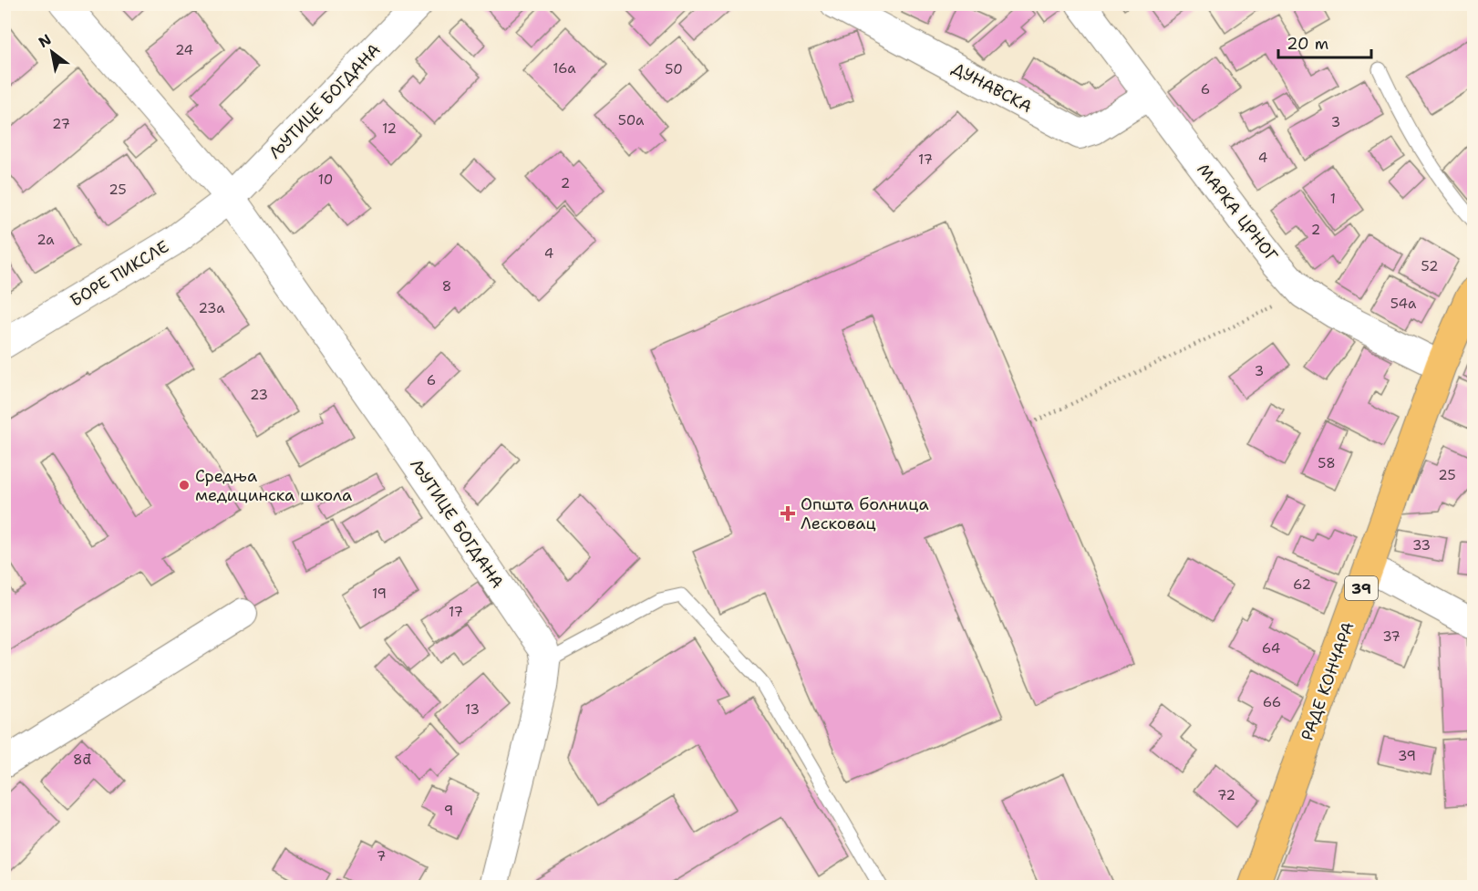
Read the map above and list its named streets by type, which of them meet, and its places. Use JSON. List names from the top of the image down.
{
  "streets": {
    "main road": ["39", "РАДЕ КОНЧАРА"],
    "street": [
      "ДУНАВСКА",
      "ЉУТИЦЕ БОГДАНА",
      "МАРКА ЦРНОГ",
      "БОРЕ ПИКСЛЕ"
    ]
  },
  "crossings": [
    ["ДУНАВСКА", "МАРКА ЦРНОГ"],
    ["ЉУТИЦЕ БОГДАНА", "БОРЕ ПИКСЛЕ"],
    ["МАРКА ЦРНОГ", "РАДЕ КОНЧАРА"]
  ],
  "places": {
    "other": ["Средња медицинска школа"],
    "health": ["Општа болница Лесковац"]
  },
  "house_numbers": [
    "24",
    "16a",
    "50",
    "6",
    "50a",
    "3",
    "27",
    "12",
    "4",
    "17",
    "10",
    "2",
    "25",
    "1",
    "2",
    "2a",
    "4",
    "52",
    "8",
    "54a",
    "23a",
    "3",
    "6",
    "23",
    "58",
    "25",
    "33",
    "62",
    "19",
    "17",
    "37",
    "64",
    "66",
    "13",
    "39",
    "8đ",
    "72",
    "9",
    "7"
  ],
  "scale_bar": "20 m",
  "north": "top left"
}
